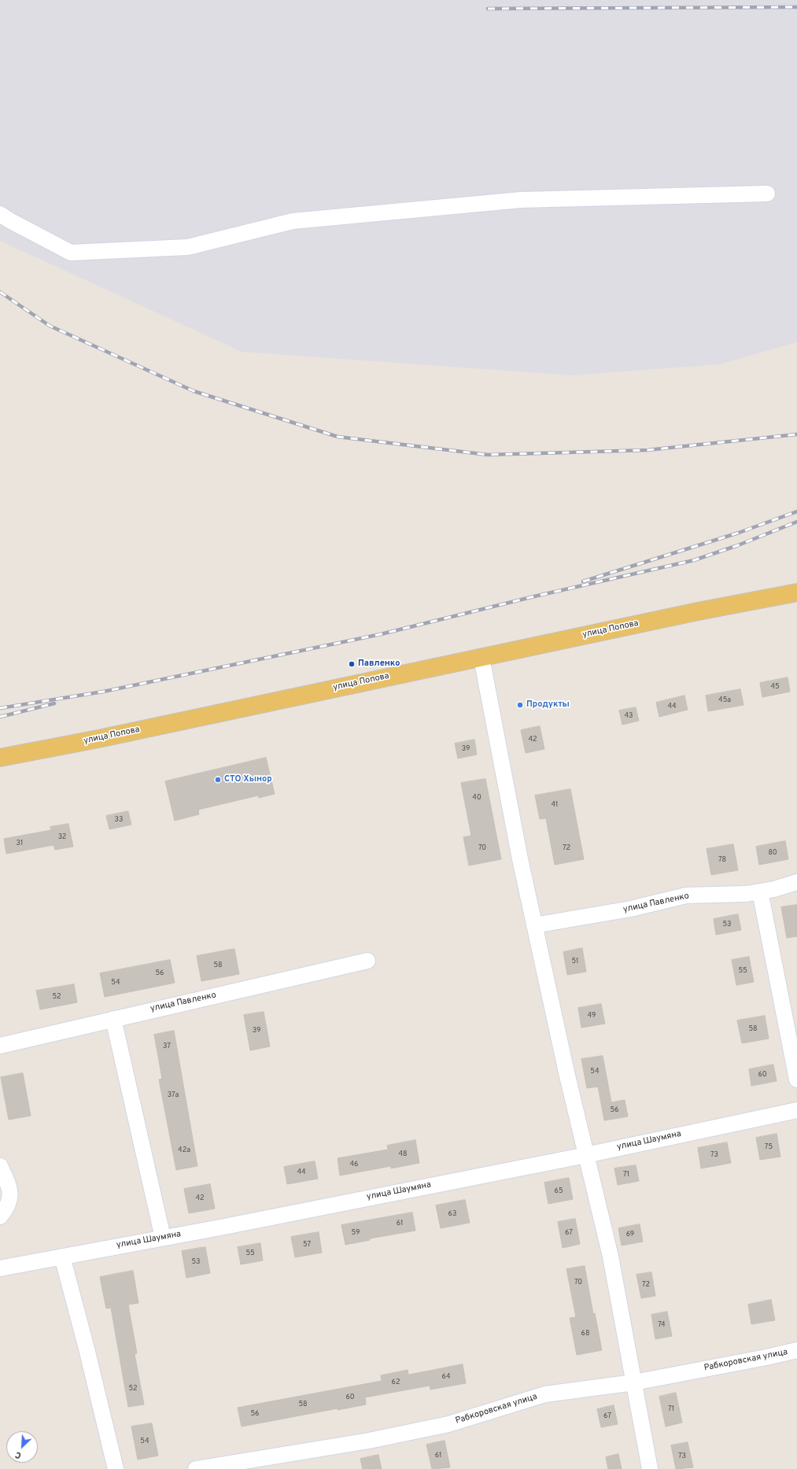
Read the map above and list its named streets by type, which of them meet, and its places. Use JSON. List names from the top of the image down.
{
  "streets": {
    "main road": ["улица Попова"],
    "street": ["улица Павленко", "улица Шаумяна", "Рабкоровская улица"]
  },
  "places": ["Павленко", "Продукты", "СТО Хынор"],
  "house_numbers": [
    "45",
    "45а",
    "44",
    "43",
    "42",
    "39",
    "40",
    "41",
    "33",
    "32",
    "31",
    "70",
    "72",
    "80",
    "78",
    "53",
    "51",
    "58",
    "55",
    "56",
    "54",
    "52",
    "49",
    "58",
    "39",
    "37",
    "54",
    "60",
    "37а",
    "56",
    "75",
    "42а",
    "48",
    "73",
    "46",
    "44",
    "71",
    "65",
    "42",
    "63",
    "61",
    "59",
    "67",
    "69",
    "57",
    "55",
    "53",
    "70",
    "72",
    "74",
    "68",
    "64",
    "62",
    "52",
    "60",
    "58",
    "71",
    "56",
    "67",
    "54",
    "61",
    "73"
  ],
  "north": "bottom left"
}
